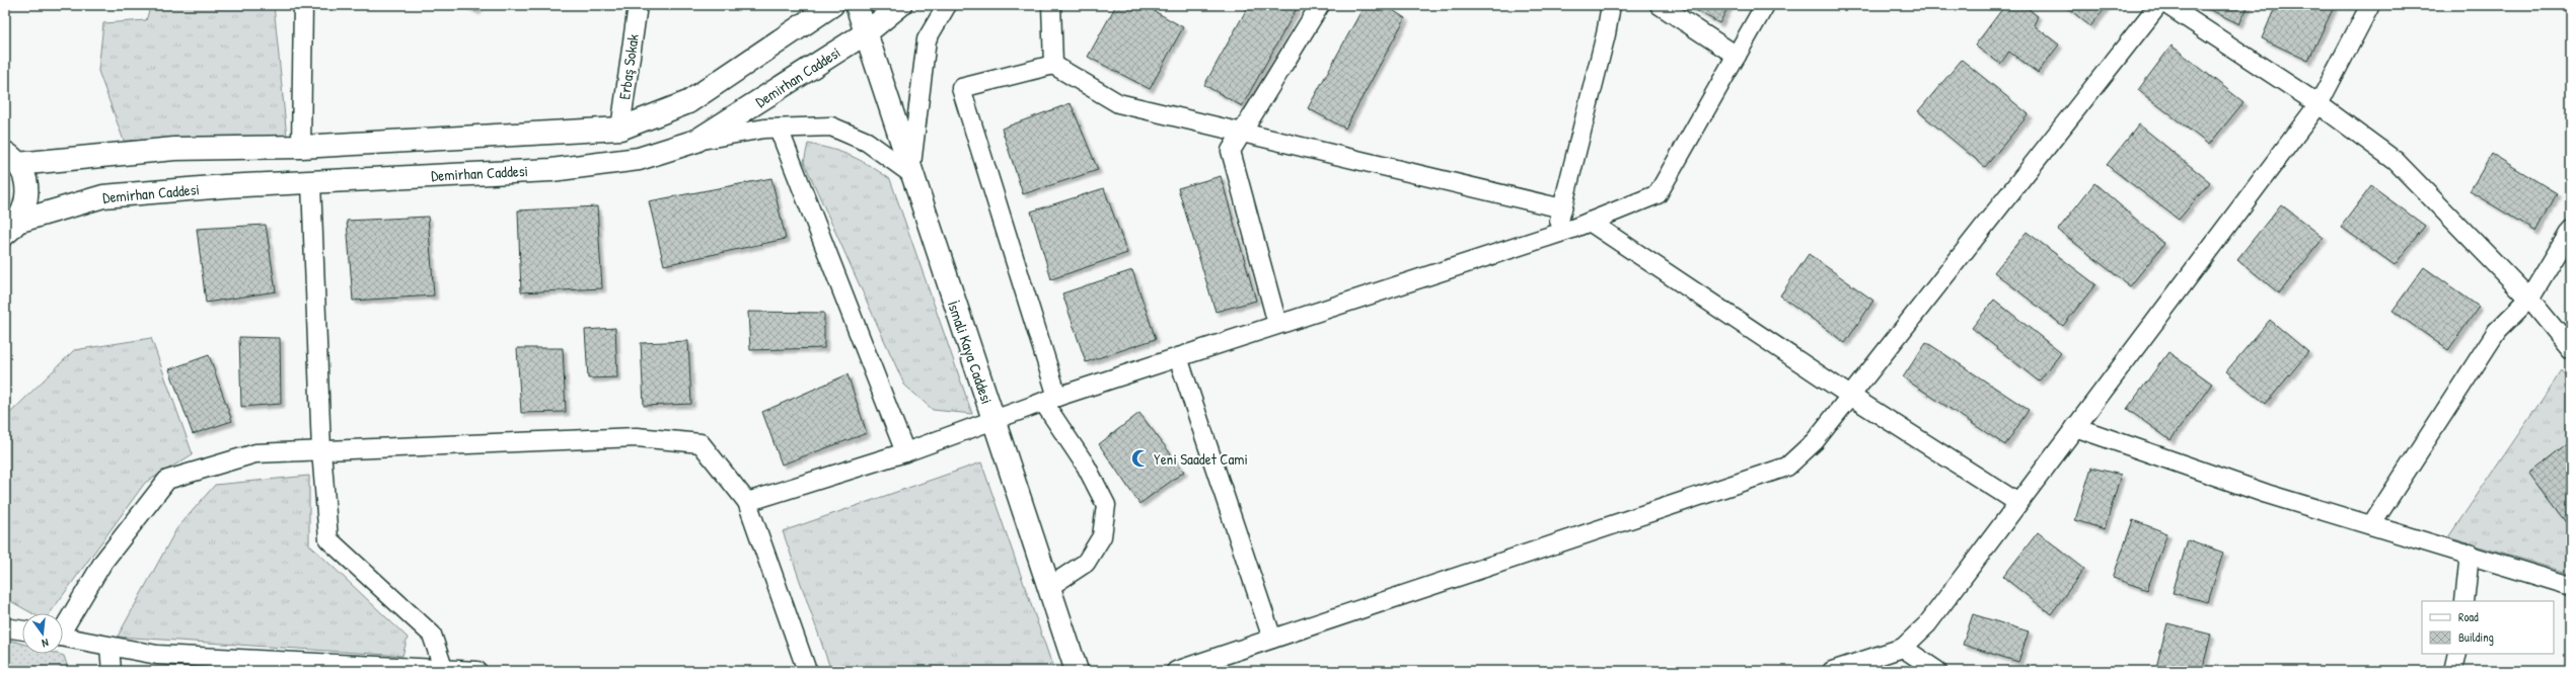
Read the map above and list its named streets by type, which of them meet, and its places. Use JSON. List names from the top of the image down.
{
  "streets": {
    "main road": ["Demirhan Caddesi", "İsmali Kaya Caddesi"],
    "street": ["Erbaş Sokak"]
  },
  "crossings": [
    ["Demirhan Caddesi", "İsmali Kaya Caddesi"]
  ],
  "places": {
    "mosque": ["Yeni Saadet Cami"]
  },
  "legend": ["Road", "Building"],
  "north": "bottom"
}
